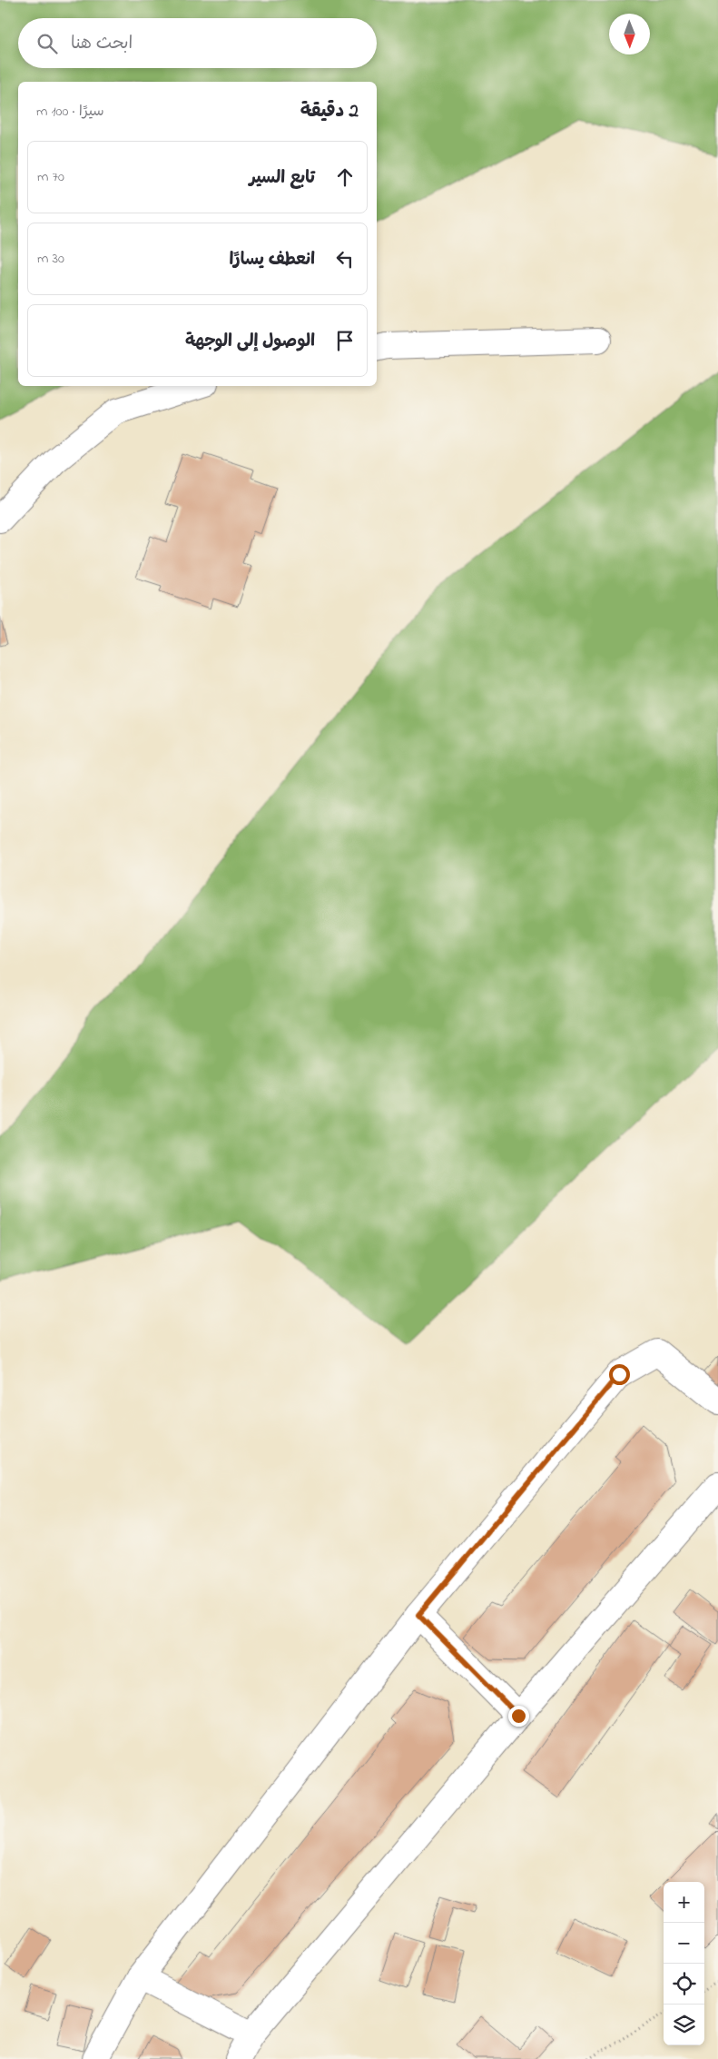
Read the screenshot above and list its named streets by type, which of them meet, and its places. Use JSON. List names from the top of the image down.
{
  "north": "bottom",
  "page": {
    "search": "ابحث هنا",
    "heading": ["2 دقيقة", "سيرًا · 100 m"],
    "list": [
      ["تابع السير", "70 m"],
      ["انعطف يسارًا", "30 m"],
      "الوصول إلى الوجهة"
    ],
    "map_buttons": ["+", "−"]
  }
}
